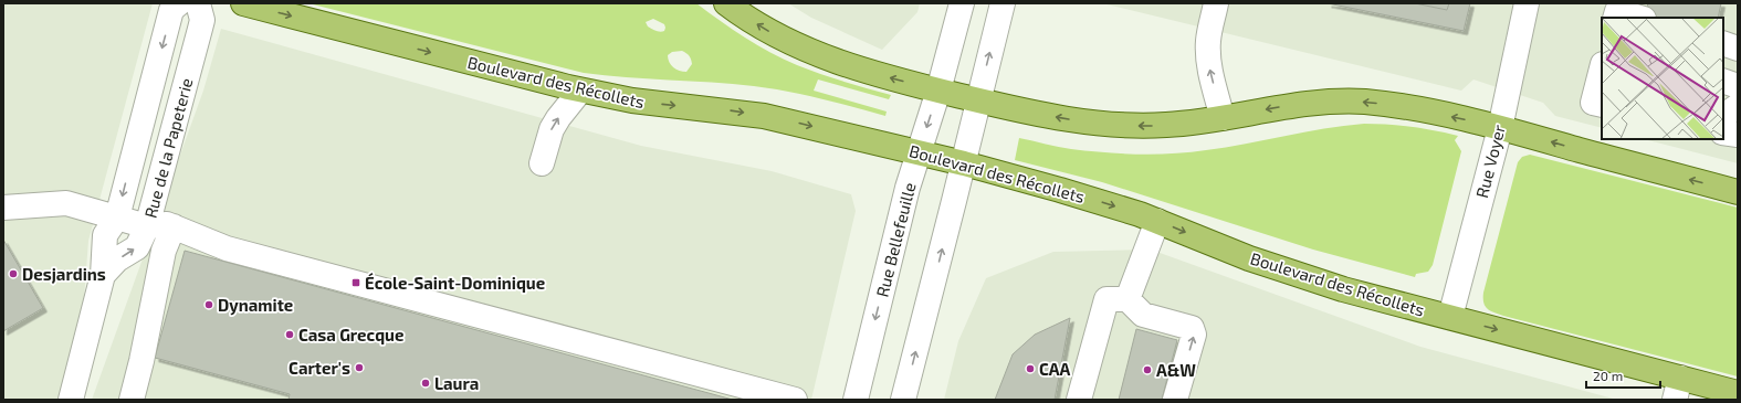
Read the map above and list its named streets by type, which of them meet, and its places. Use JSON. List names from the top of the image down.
{
  "streets": {
    "main road": ["Boulevard des Récollets"],
    "street": ["Rue de la Papeterie", "Rue Voyer", "Rue Bellefeuille"]
  },
  "crossings": [
    ["Boulevard des Récollets", "Rue Voyer"],
    ["Boulevard des Récollets", "Rue Bellefeuille"]
  ],
  "places": {
    "other": [
      "Desjardins",
      "Dynamite",
      "Casa Grecque",
      "Carter's",
      "CAA",
      "A&W",
      "Laura"
    ],
    "transit": ["École-Saint-Dominique"]
  },
  "scale_bar": "20 m"
}
